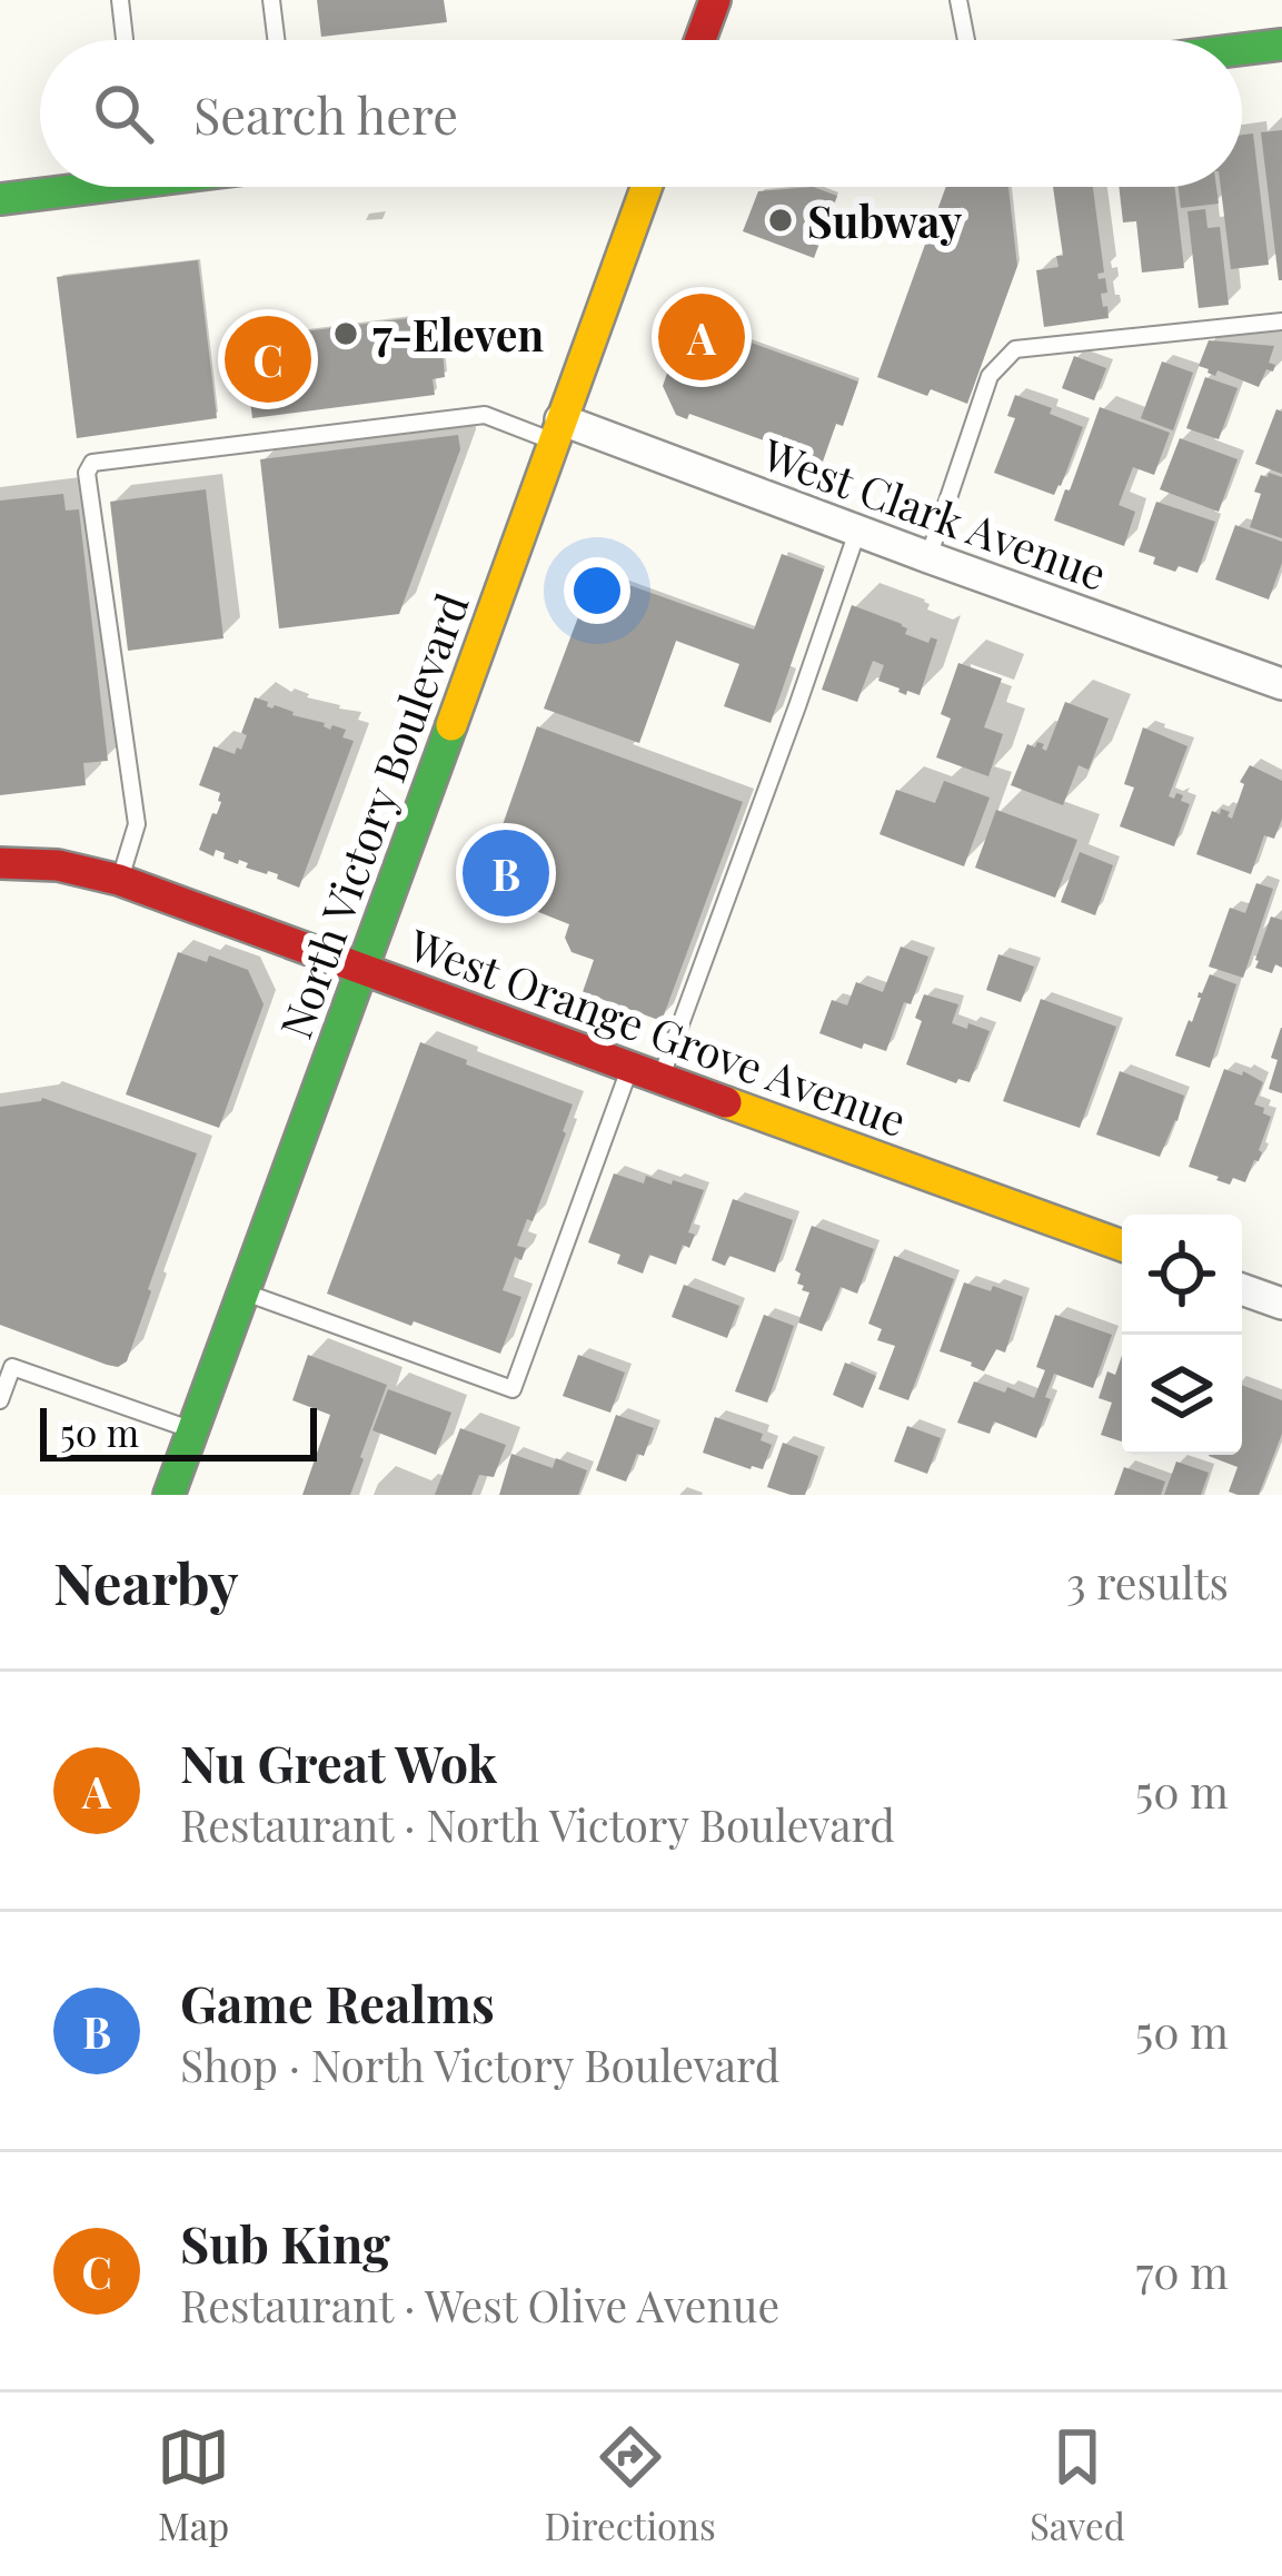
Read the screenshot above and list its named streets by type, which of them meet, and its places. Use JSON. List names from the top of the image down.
{
  "streets": {
    "main road": ["North Victory Boulevard", "West Orange Grove Avenue"],
    "street": ["West Clark Avenue"]
  },
  "crossings": [
    ["West Clark Avenue", "North Victory Boulevard"],
    ["North Victory Boulevard", "West Orange Grove Avenue"]
  ],
  "places": ["Subway", "7-Eleven"],
  "scale_bar": "50 m",
  "page": {
    "search": "Search here",
    "pins": ["A", "C", "B"],
    "scale": "50 m",
    "heading": ["Nearby", "3 results"],
    "list": [
      {
        "mark": "A",
        "name": "Nu Great Wok",
        "note": "Restaurant · North Victory Boulevard",
        "value": "50 m"
      },
      {
        "mark": "B",
        "name": "Game Realms",
        "note": "Shop · North Victory Boulevard",
        "value": "50 m"
      },
      {
        "mark": "C",
        "name": "Sub King",
        "note": "Restaurant · West Olive Avenue",
        "value": "70 m"
      }
    ],
    "nav": ["Map", "Directions", "Saved"]
  }
}
